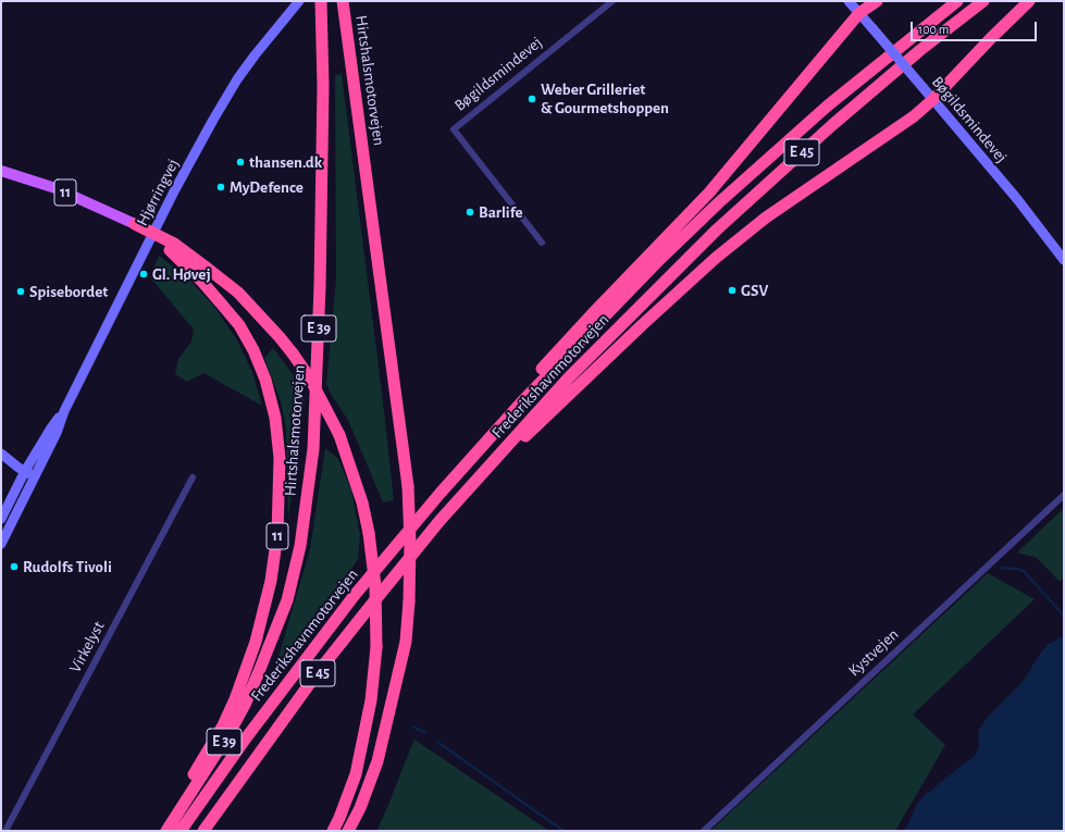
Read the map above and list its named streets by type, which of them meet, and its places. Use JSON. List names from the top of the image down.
{
  "streets": {
    "highway": [
      "Hirtshalsmotorvejen",
      "E 45",
      "11",
      "E 39",
      "Frederikshavnmotorvejen"
    ],
    "main road": ["Bøgildsmindevej", "Hjørringvej"],
    "street": ["Virkelyst", "Kystvejen"]
  },
  "places": [
    "Weber Grilleriet & Gourmetshoppen",
    "thansen.dk",
    "MyDefence",
    "Barlife",
    "Gl. Høvej",
    "GSV",
    "Spisebordet",
    "Rudolfs Tivoli"
  ],
  "scale_bar": "100 m"
}
